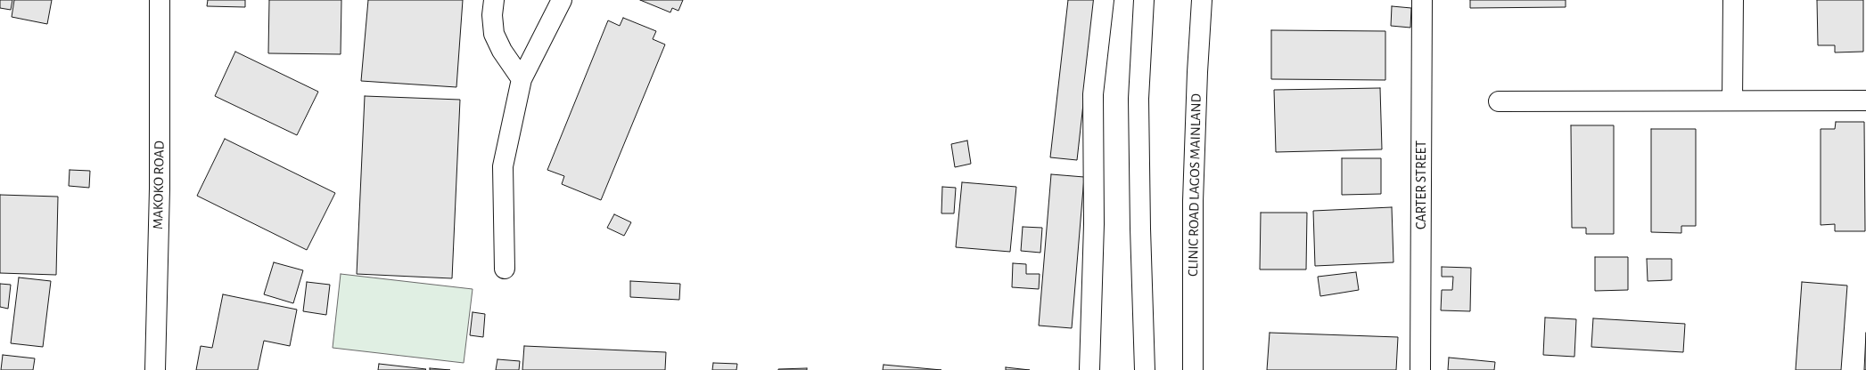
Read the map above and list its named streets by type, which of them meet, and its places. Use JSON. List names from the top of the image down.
{
  "streets": {
    "street": ["MAKOKO ROAD", "CLINIC ROAD LAGOS MAINLAND", "CARTER STREET"]
  }
}
